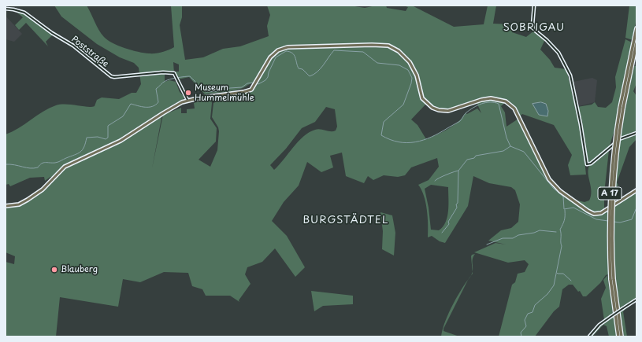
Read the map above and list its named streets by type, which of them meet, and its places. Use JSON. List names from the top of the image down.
{
  "streets": {
    "highway": ["A 17"],
    "street": ["Poststraße"]
  },
  "districts": ["SOBRIGAU", "BURGSTÄDTEL"],
  "places": ["Museum Hummelmühle", "Blauberg"]
}
